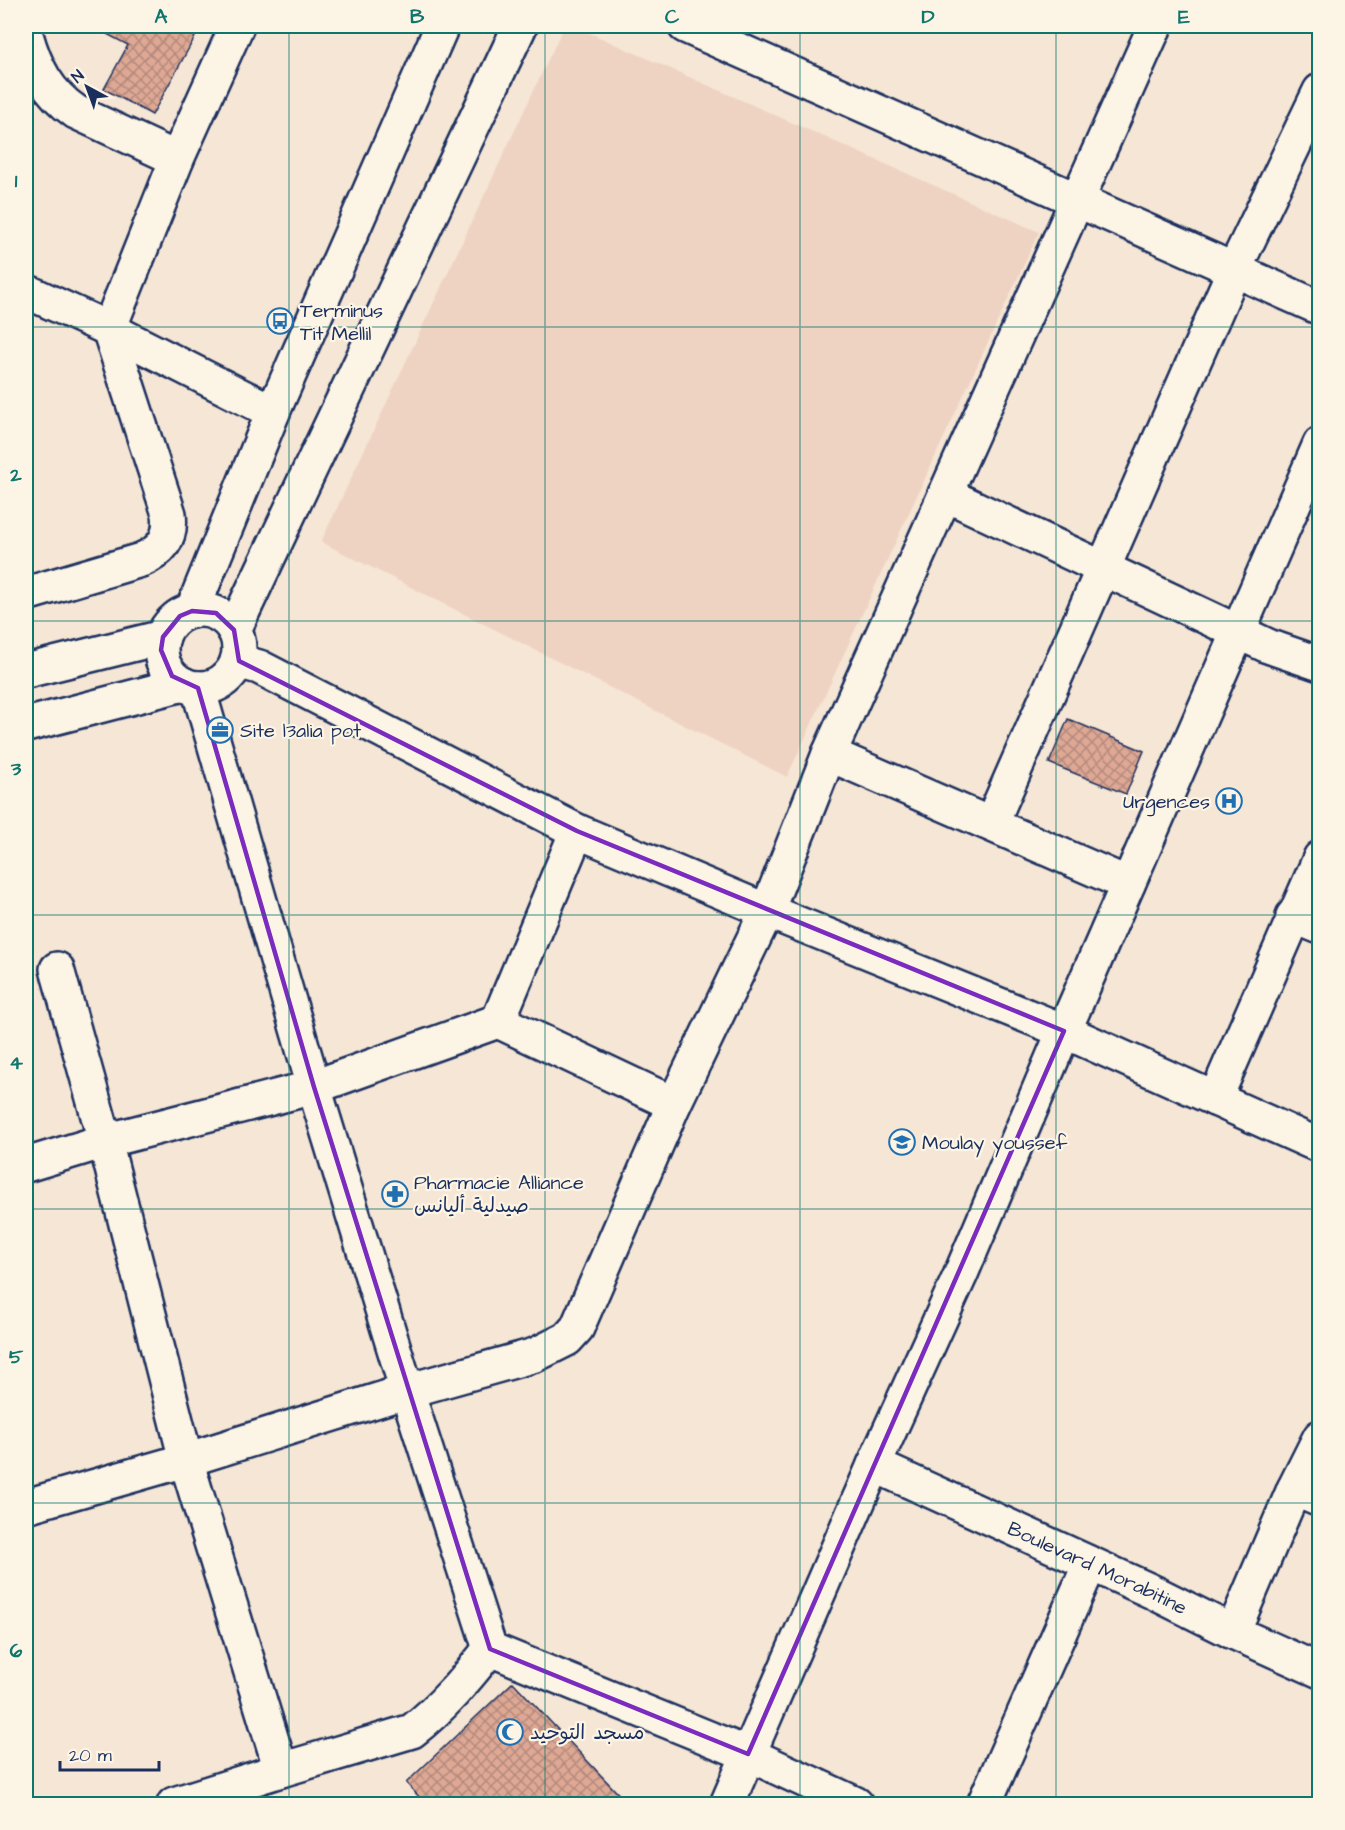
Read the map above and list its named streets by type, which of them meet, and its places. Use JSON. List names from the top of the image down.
{
  "streets": {
    "street": ["Boulevard Morabitine"]
  },
  "places": {
    "bus stop": ["Terminus Tit Mellil"],
    "office": ["Site l3alia pot"],
    "hospital": ["Urgences"],
    "school or university": ["Moulay youssef"],
    "pharmacy": ["Pharmacie Alliance صيدلية أليانس"],
    "mosque": ["مسجد التوحيد"]
  },
  "scale_bar": "20 m",
  "north": "top left",
  "grid": {
    "columns": [
      "A",
      "B",
      "C",
      "D",
      "E"
    ],
    "rows": [
      "1",
      "2",
      "3",
      "4",
      "5",
      "6"
    ]
  }
}
